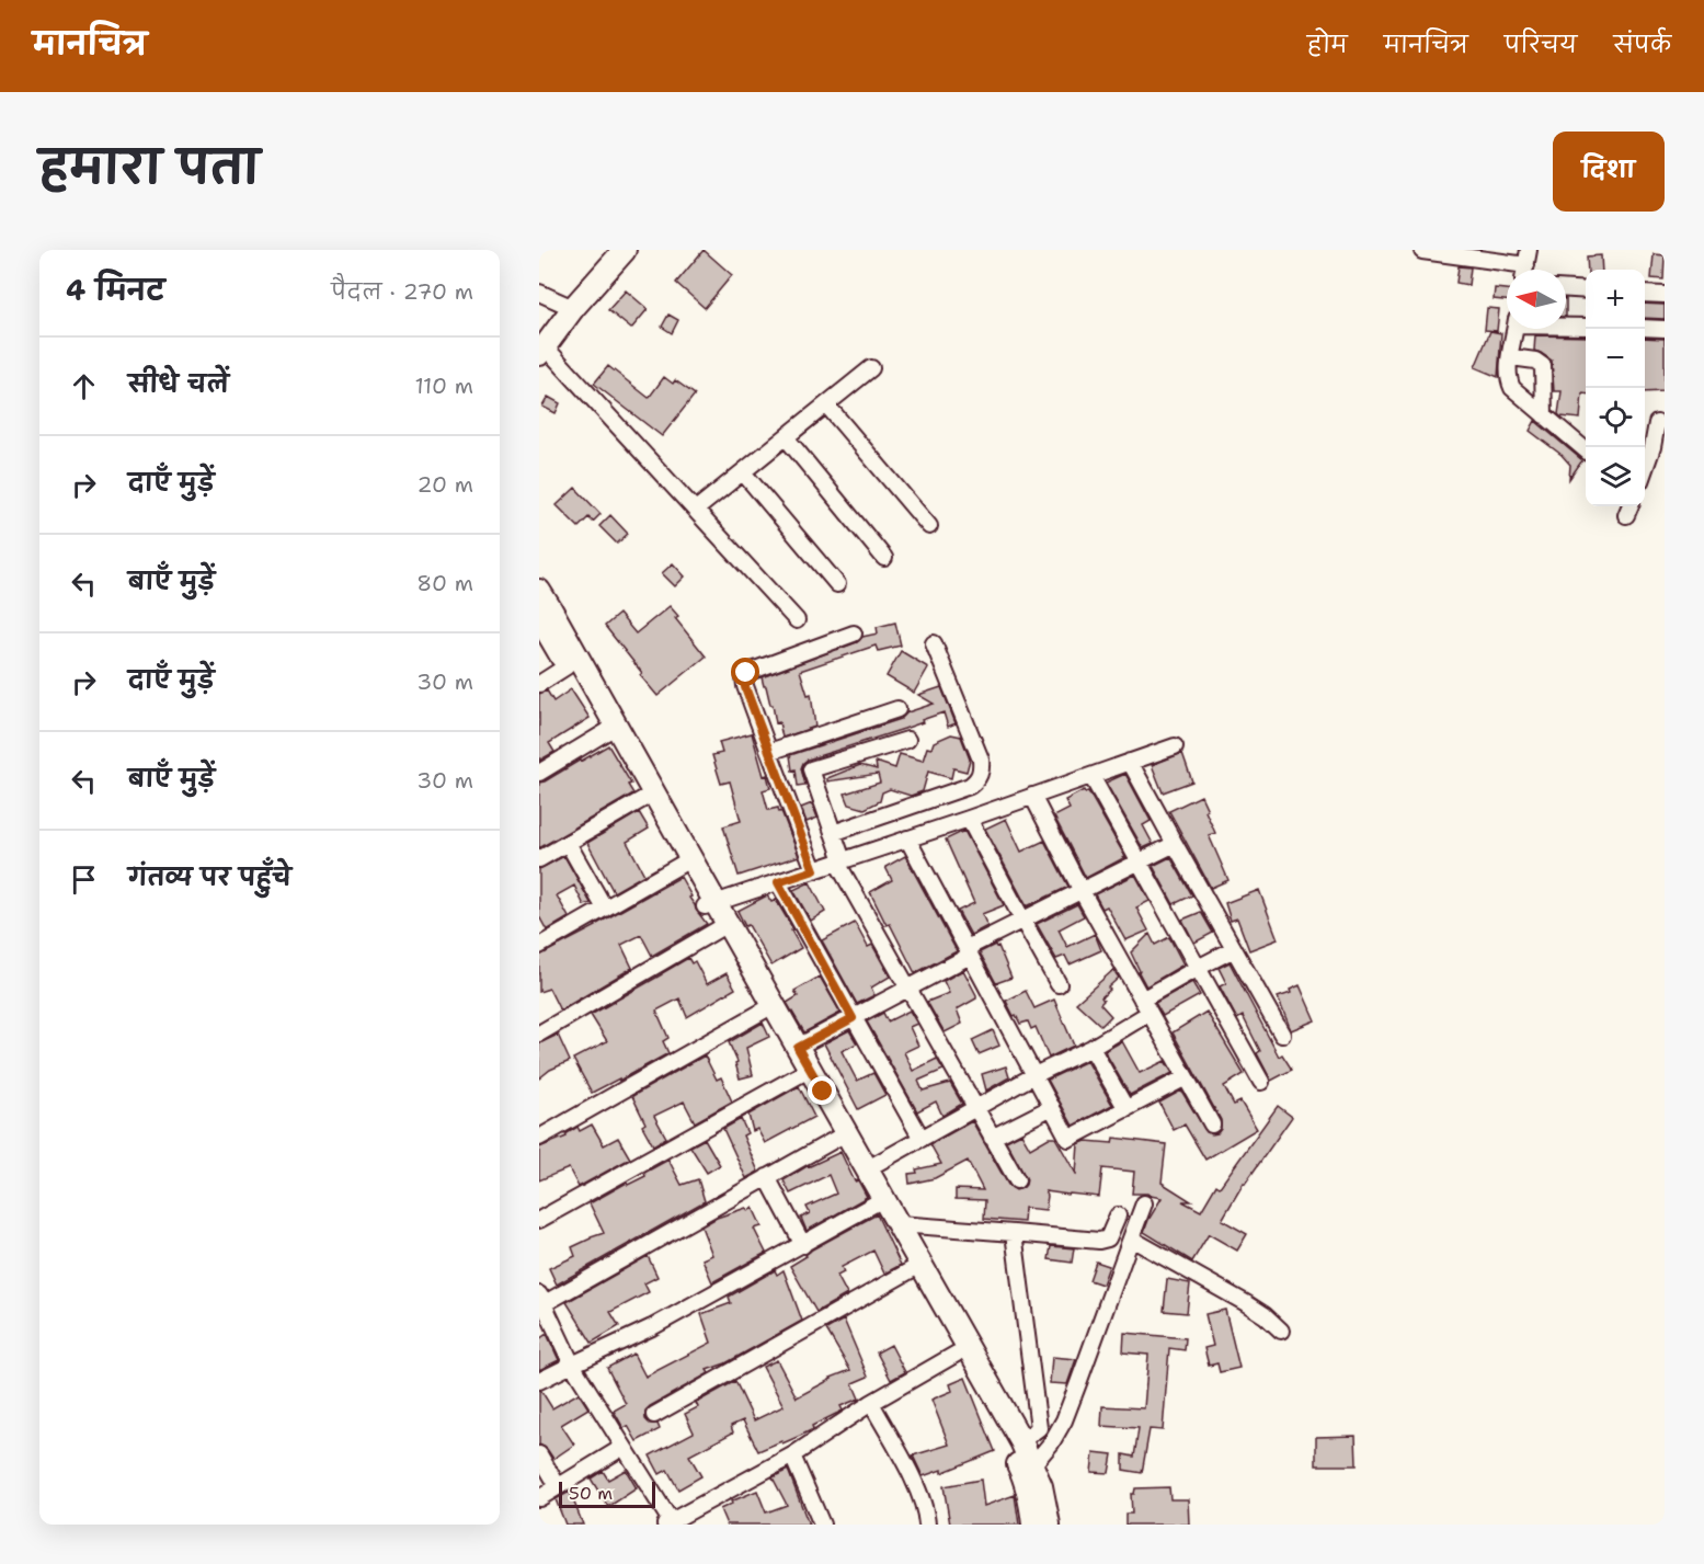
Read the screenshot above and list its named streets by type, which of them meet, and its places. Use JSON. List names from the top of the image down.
{
  "scale_bar": "50 m",
  "north": "left",
  "page": {
    "header": "मानचित्र",
    "nav": [
      "होम",
      "मानचित्र",
      "परिचय",
      "संपर्क"
    ],
    "title": "हमारा पता",
    "buttons": "दिशा",
    "heading": ["4 मिनट", "पैदल · 270 m"],
    "map_buttons": ["+", "−"],
    "list": [
      ["सीधे चलें", "110 m"],
      ["दाएँ मुड़ें", "20 m"],
      ["बाएँ मुड़ें", "80 m"],
      ["दाएँ मुड़ें", "30 m"],
      ["बाएँ मुड़ें", "30 m"],
      "गंतव्य पर पहुँचे"
    ],
    "scale": "50 m"
  }
}
